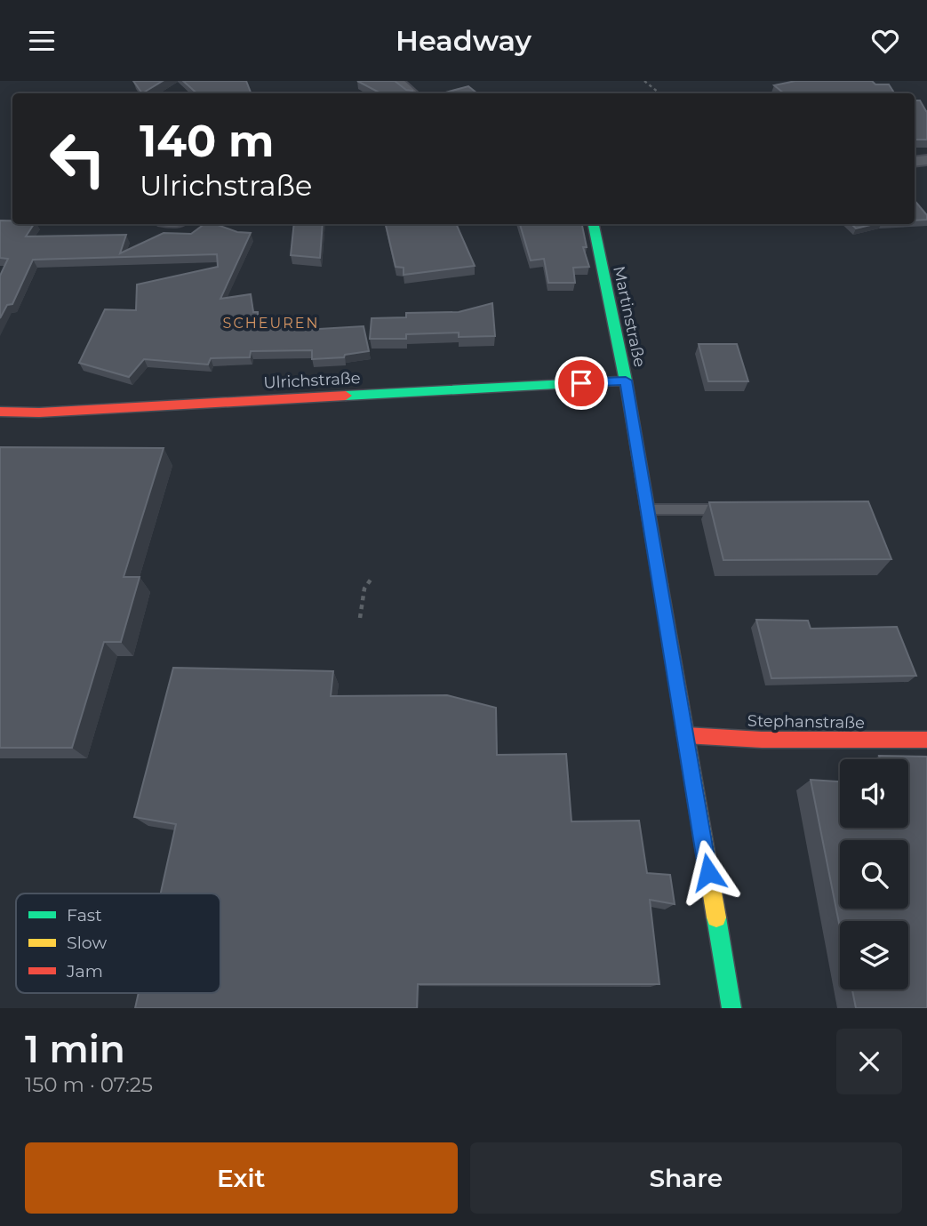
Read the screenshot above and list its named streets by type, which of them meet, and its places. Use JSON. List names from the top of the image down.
{
  "streets": {
    "street": ["Martinstraße", "Ulrichstraße", "Stephanstraße"]
  },
  "crossings": [
    ["Martinstraße", "Ulrichstraße"],
    ["Martinstraße", "Stephanstraße"]
  ],
  "districts": ["SCHEUREN"],
  "legend": ["Fast", "Slow", "Jam"],
  "page": {
    "header": "Headway",
    "turn": ["140 m", "Ulrichstraße"],
    "heading": ["1 min", "150 m · 07:25"],
    "buttons": ["Exit", "Share"]
  }
}
